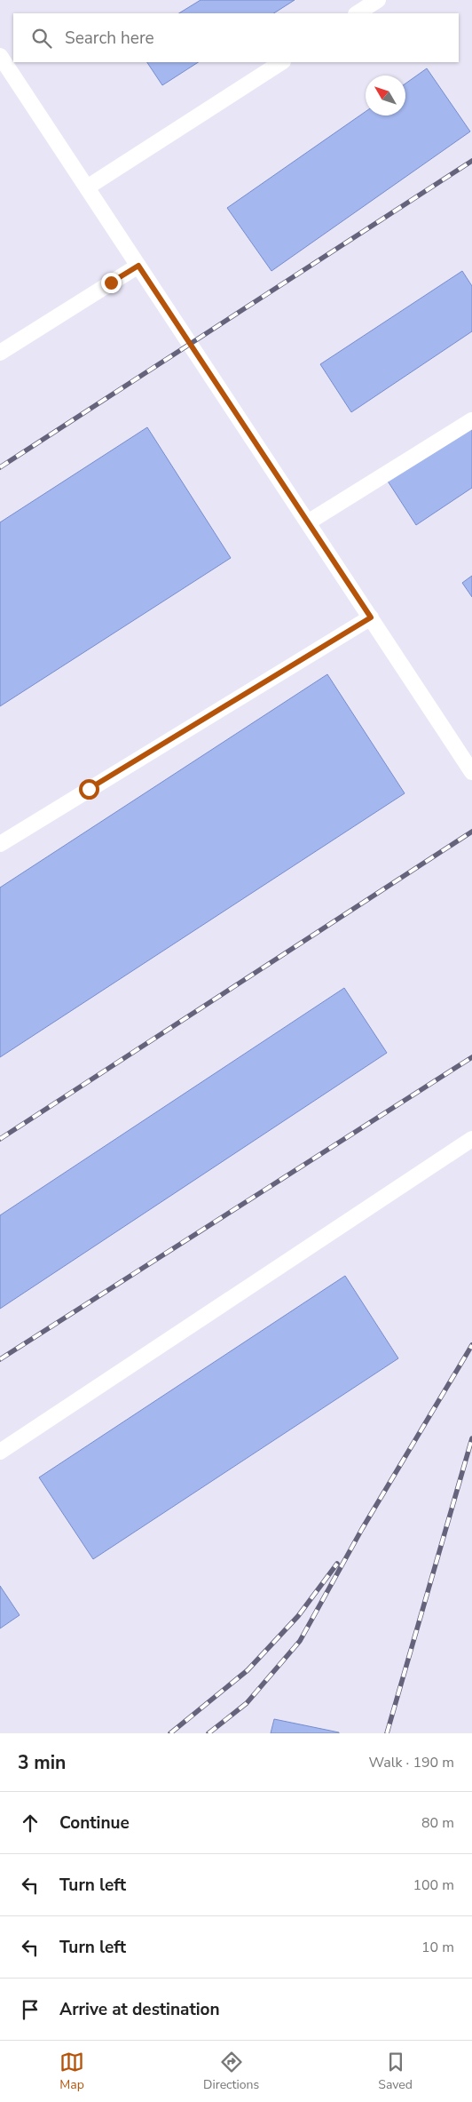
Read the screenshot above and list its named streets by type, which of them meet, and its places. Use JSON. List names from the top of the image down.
{
  "north": "top left",
  "page": {
    "search": "Search here",
    "heading": ["3 min", "Walk · 190 m"],
    "list": [
      ["Continue", "80 m"],
      ["Turn left", "100 m"],
      ["Turn left", "10 m"],
      "Arrive at destination"
    ],
    "nav": ["Map", "Directions", "Saved"]
  }
}
